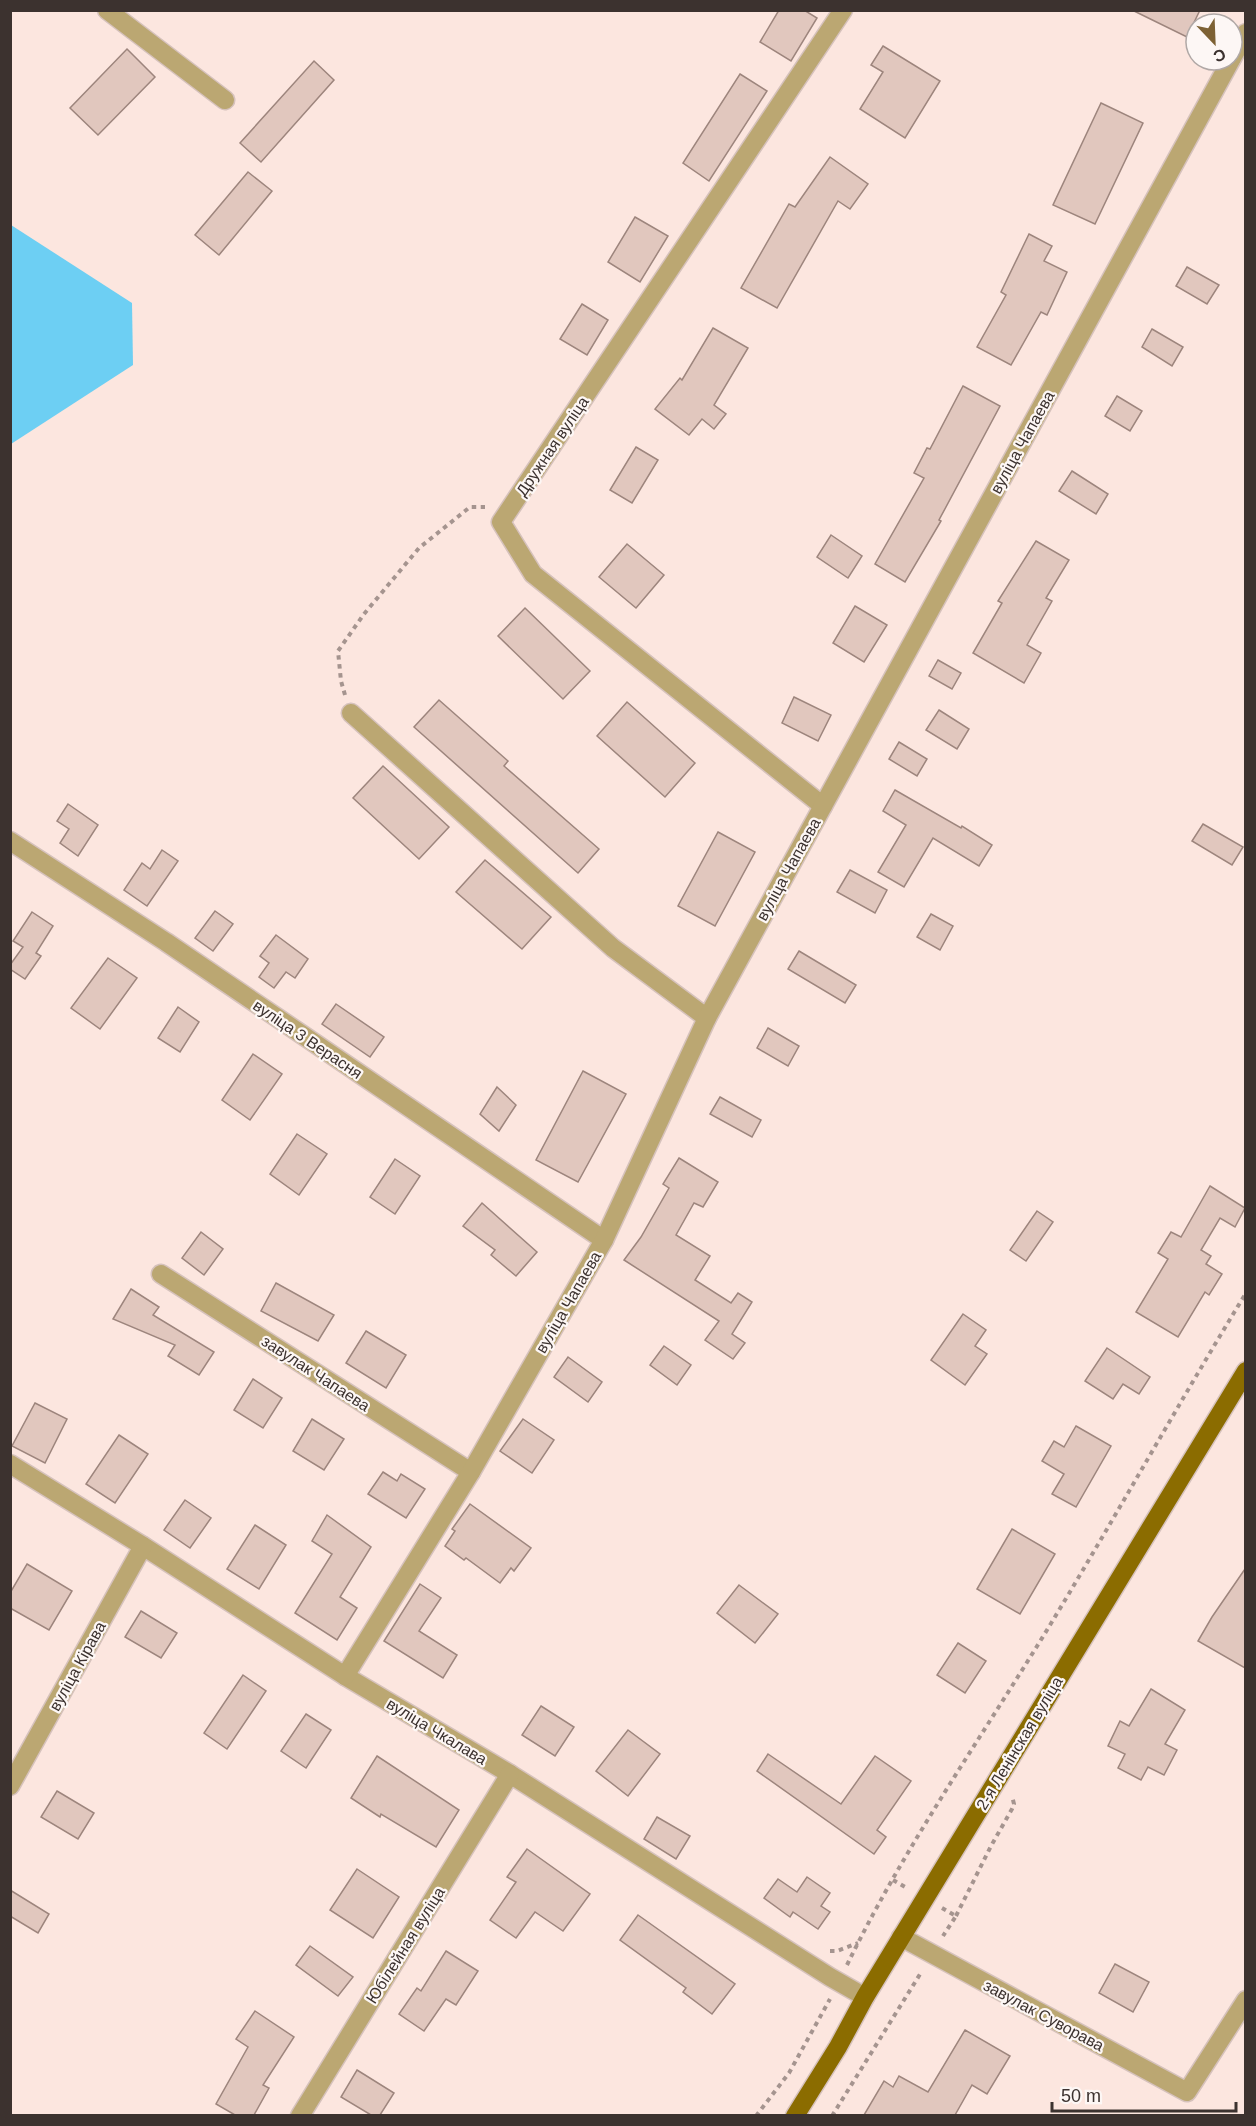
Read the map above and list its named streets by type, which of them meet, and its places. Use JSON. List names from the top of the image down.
{
  "streets": {
    "main road": ["2-я Ленінская вуліца"],
    "street": [
      "вуліца Чапаева",
      "Дружная вуліца",
      "вуліца 3 Верасня",
      "завулак Чапаева",
      "вуліца Кірава",
      "вуліца Чкалава",
      "Юбілейная вуліца",
      "завулак Суворава"
    ]
  },
  "crossings": [
    ["вуліца Чапаева", "вуліца 3 Верасня"],
    ["вуліца Чапаева", "завулак Чапаева"],
    ["вуліца Чапаева", "вуліца Чкалава"],
    ["вуліца Кірава", "вуліца Чкалава"],
    ["вуліца Чкалава", "2-я Ленінская вуліца"],
    ["вуліца Чкалава", "Юбілейная вуліца"],
    ["2-я Ленінская вуліца", "завулак Суворава"]
  ],
  "scale_bar": "50 m",
  "north": "bottom right"
}
